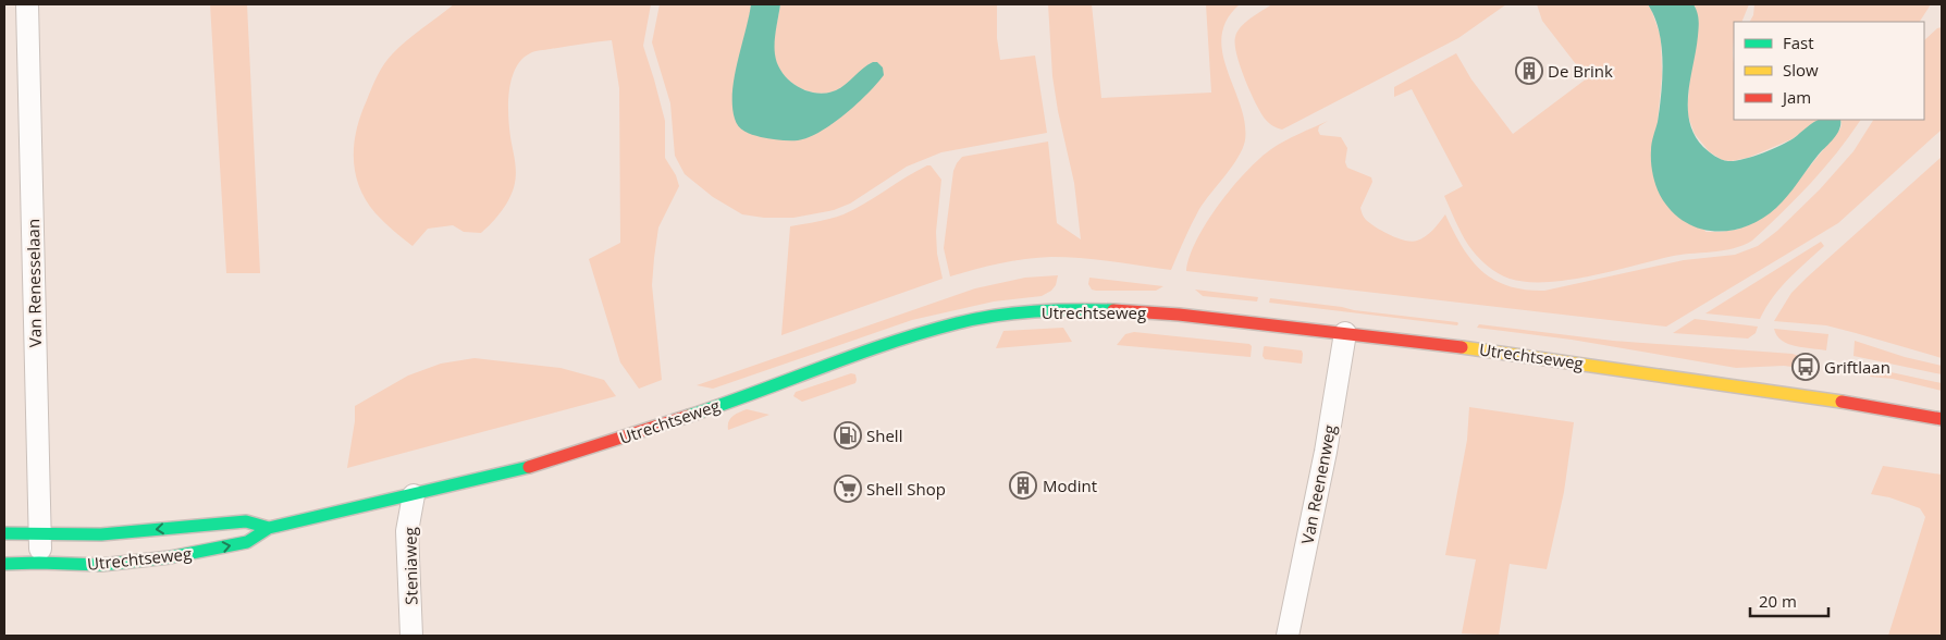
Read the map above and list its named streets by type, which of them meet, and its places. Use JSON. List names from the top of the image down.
{
  "streets": {
    "main road": ["Utrechtseweg"],
    "street": ["Van Renesselaan", "Van Reenenweg", "Steniaweg"]
  },
  "crossings": [
    ["Van Renesselaan", "Utrechtseweg"],
    ["Utrechtseweg", "Van Reenenweg"],
    ["Utrechtseweg", "Steniaweg"]
  ],
  "places": {
    "building": ["De Brink", "Modint"],
    "bus stop": ["Griftlaan"],
    "fuel station": ["Shell"],
    "supermarket": ["Shell Shop"]
  },
  "legend": ["Fast", "Slow", "Jam"],
  "scale_bar": "20 m"
}
